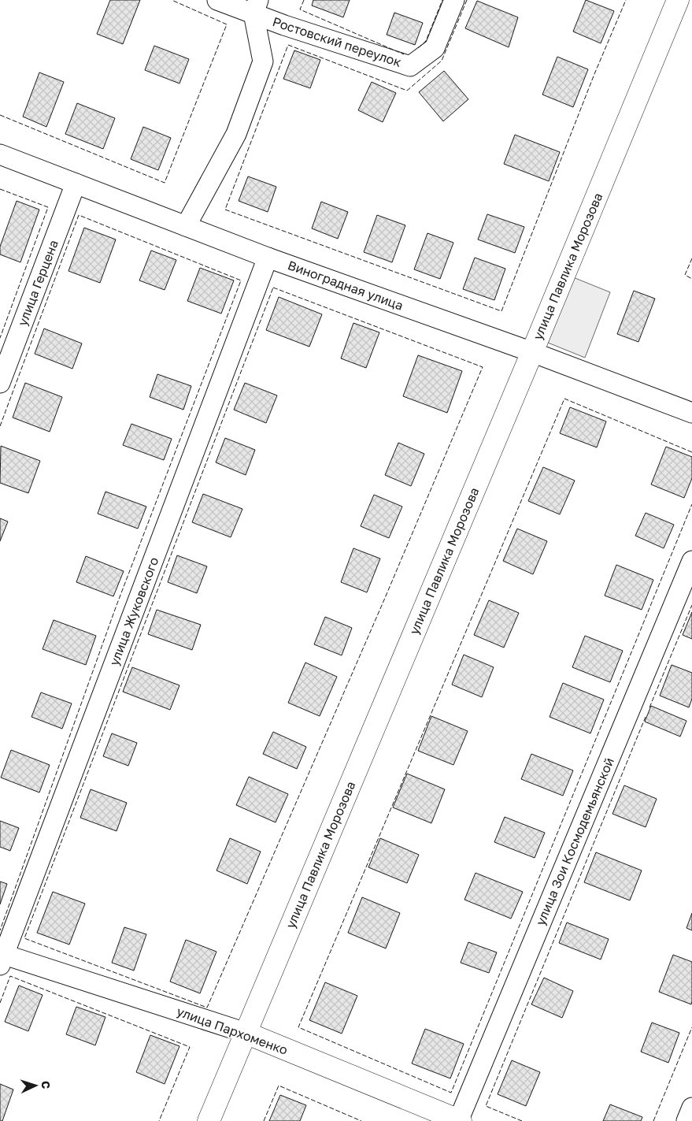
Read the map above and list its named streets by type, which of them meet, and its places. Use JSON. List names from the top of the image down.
{
  "streets": {
    "street": [
      "Ростовский переулок",
      "улица Павлика Морозова",
      "улица Герцена",
      "Виноградная улица",
      "улица Жуковского",
      "улица Зои Космодемьянской",
      "улица Пархоменко"
    ]
  },
  "crossings": [
    ["улица Павлика Морозова", "Виноградная улица"],
    ["улица Павлика Морозова", "улица Пархоменко"],
    ["улица Герцена", "Виноградная улица"],
    ["Виноградная улица", "улица Жуковского"],
    ["улица Жуковского", "улица Пархоменко"],
    ["улица Зои Космодемьянской", "улица Пархоменко"]
  ],
  "north": "right"
}
